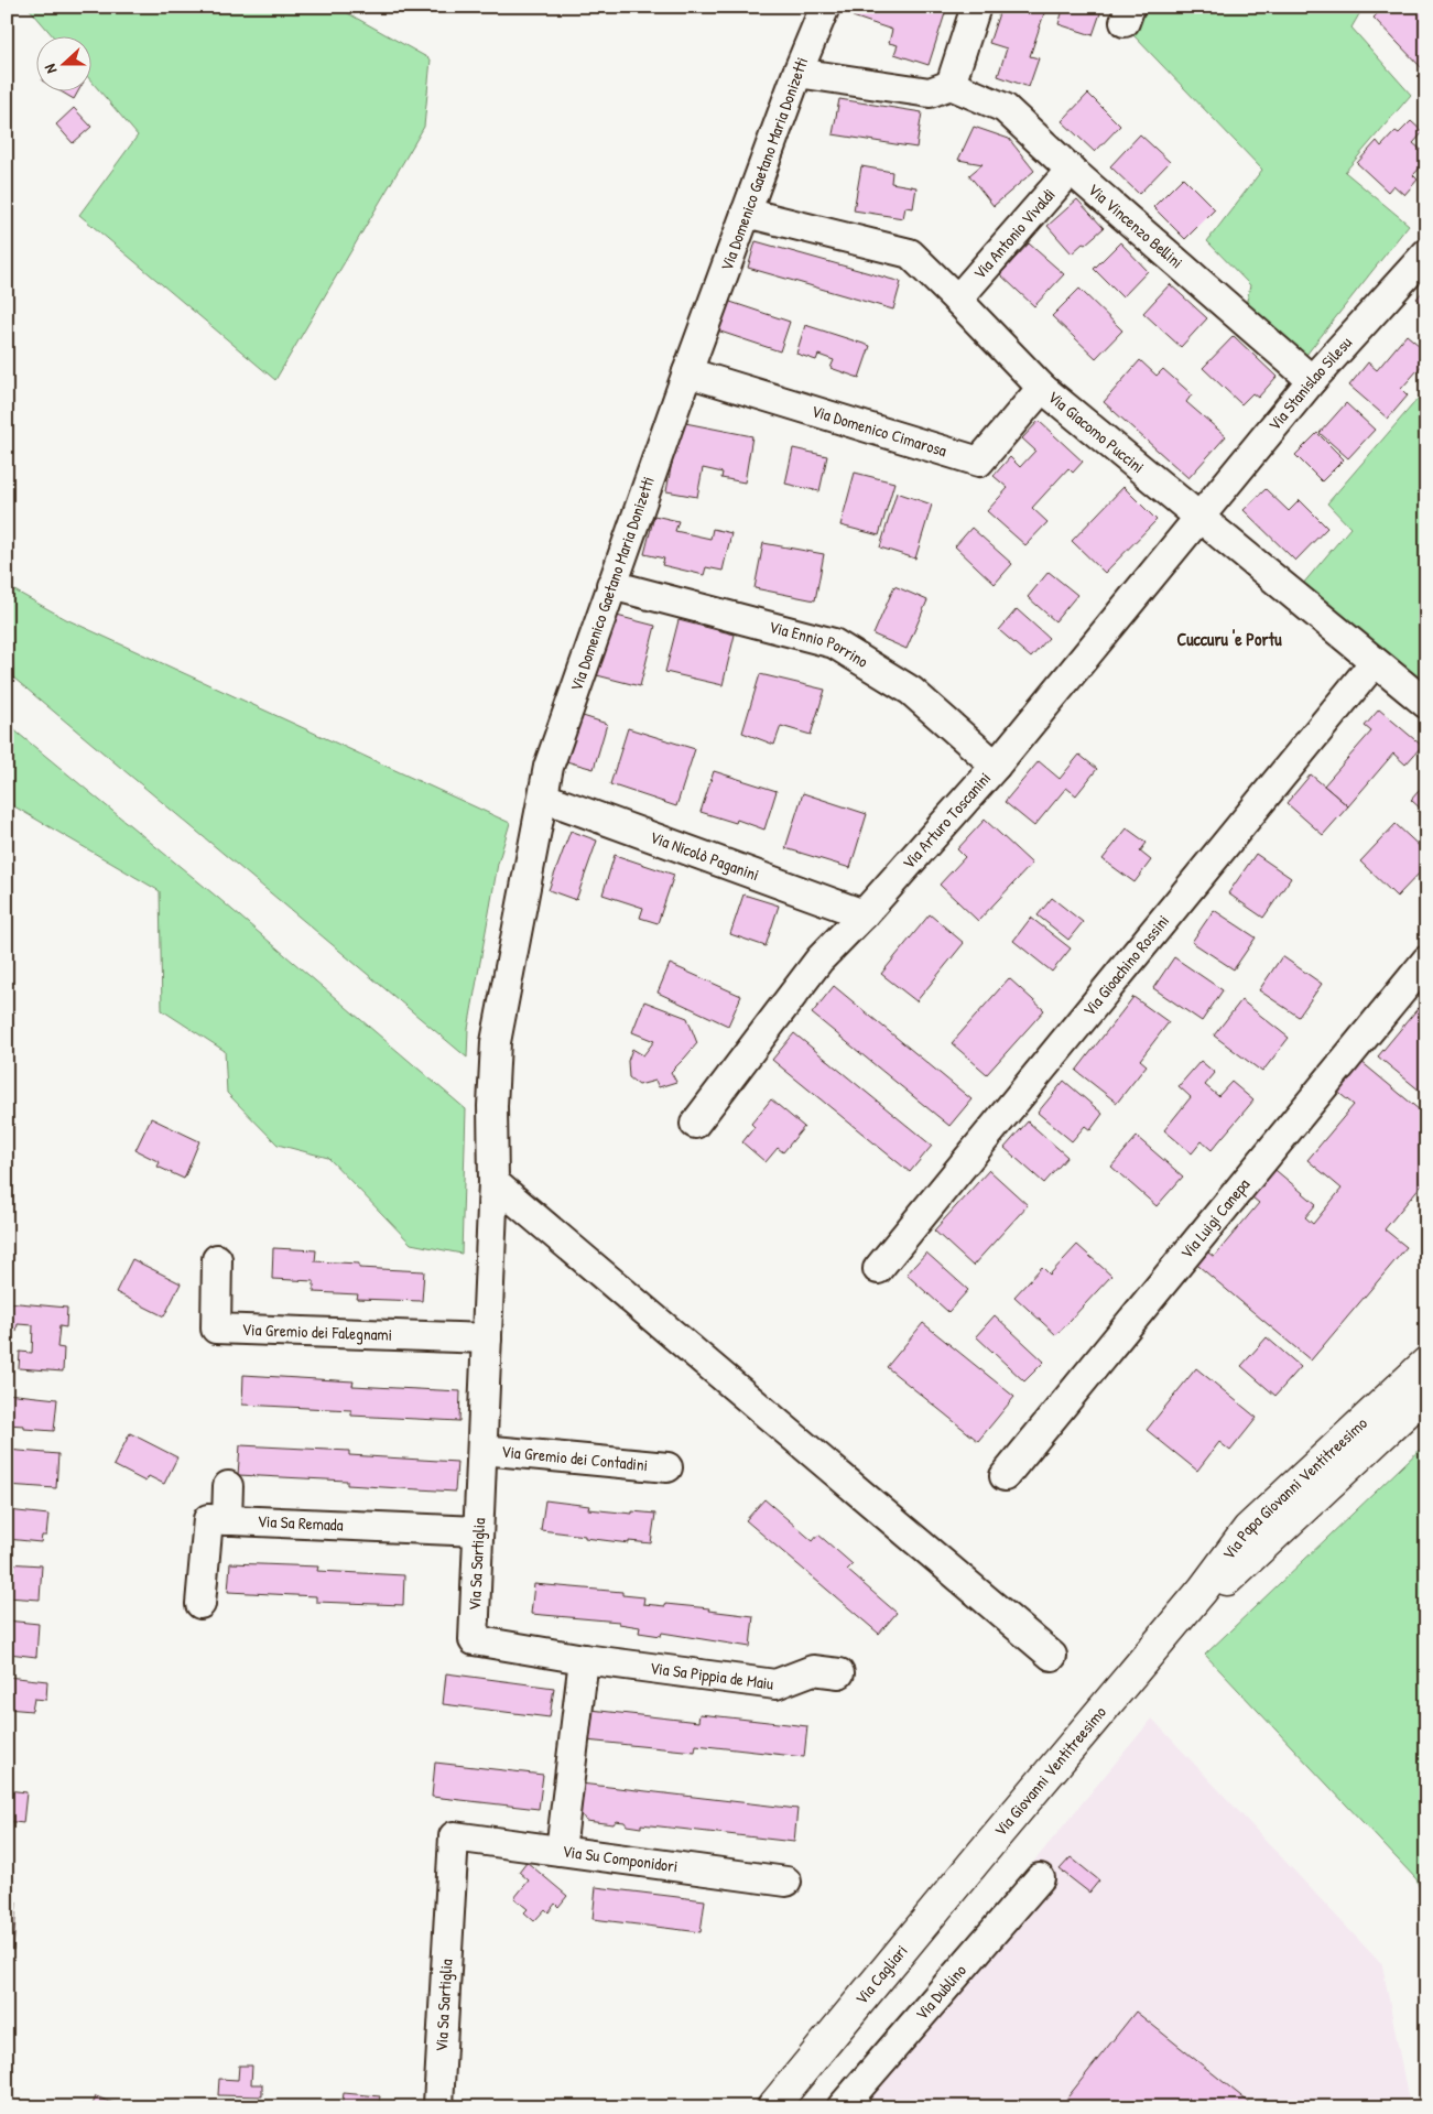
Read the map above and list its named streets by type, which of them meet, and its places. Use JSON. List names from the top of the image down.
{
  "streets": {
    "main road": ["Via Papa Giovanni Ventitreesimo", "Via Giovanni Ventitreesimo", "Via Cagliari"],
    "street": [
      "Via Domenico Gaetano Maria Donizetti",
      "Via Vincenzo Bellini",
      "Via Antonio Vivaldi",
      "Via Stanislao Silesu",
      "Via Domenico Cimarosa",
      "Via Giacomo Puccini",
      "Via Ennio Porrino",
      "Via Arturo Toscanini",
      "Via Nicolò Paganini",
      "Via Gioachino Rossini",
      "Via Luigi Canepa",
      "Via Gremio dei Falegnami",
      "Via Gremio dei Contadini",
      "Via Sa Remada",
      "Via Sa Sartiglia",
      "Via Sa Pippia de Maiu",
      "Via Su Componidori",
      "Via Dublino"
    ]
  },
  "crossings": [
    ["Via Domenico Gaetano Maria Donizetti", "Via Domenico Cimarosa"],
    ["Via Domenico Gaetano Maria Donizetti", "Via Giacomo Puccini"],
    ["Via Domenico Gaetano Maria Donizetti", "Via Ennio Porrino"],
    ["Via Domenico Gaetano Maria Donizetti", "Via Nicolò Paganini"],
    ["Via Domenico Gaetano Maria Donizetti", "Via Sa Sartiglia"],
    ["Via Vincenzo Bellini", "Via Antonio Vivaldi"],
    ["Via Vincenzo Bellini", "Via Stanislao Silesu"],
    ["Via Antonio Vivaldi", "Via Giacomo Puccini"],
    ["Via Stanislao Silesu", "Via Giacomo Puccini"],
    ["Via Stanislao Silesu", "Via Arturo Toscanini"],
    ["Via Domenico Cimarosa", "Via Giacomo Puccini"],
    ["Via Giacomo Puccini", "Via Arturo Toscanini"],
    ["Via Giacomo Puccini", "Via Gioachino Rossini"],
    ["Via Ennio Porrino", "Via Arturo Toscanini"],
    ["Via Arturo Toscanini", "Via Nicolò Paganini"],
    ["Via Gremio dei Falegnami", "Via Sa Sartiglia"],
    ["Via Gremio dei Contadini", "Via Sa Sartiglia"],
    ["Via Papa Giovanni Ventitreesimo", "Via Giovanni Ventitreesimo"],
    ["Via Sa Remada", "Via Sa Sartiglia"],
    ["Via Sa Sartiglia", "Via Sa Pippia de Maiu"],
    ["Via Sa Sartiglia", "Via Su Componidori"],
    ["Via Giovanni Ventitreesimo", "Via Cagliari"]
  ],
  "districts": ["Cuccuru 'e Portu"],
  "north": "left"
}
